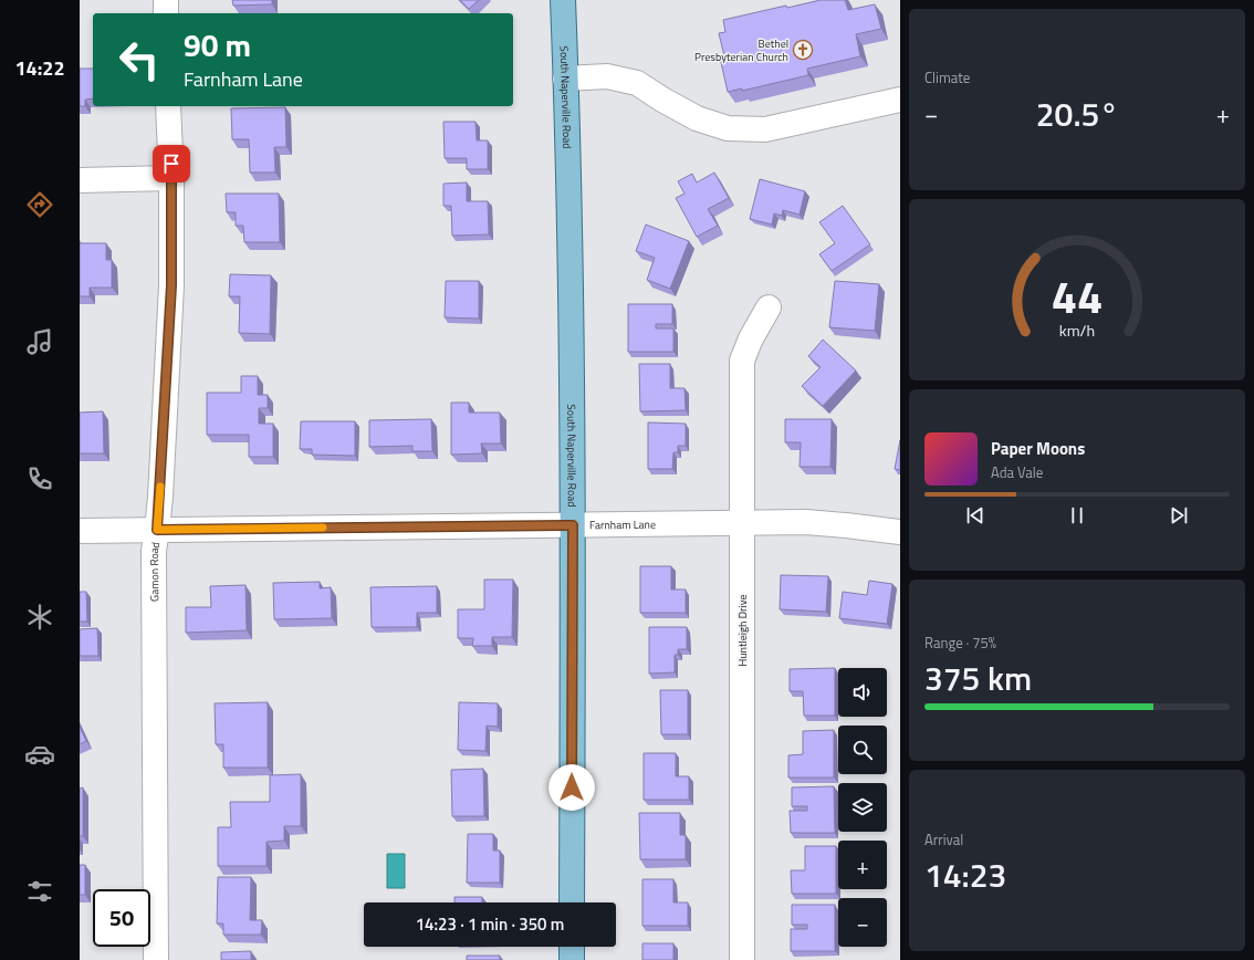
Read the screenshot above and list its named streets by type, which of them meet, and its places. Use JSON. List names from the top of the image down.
{
  "streets": {
    "main road": ["South Naperville Road"],
    "street": ["Farnham Lane", "Gamon Road", "Huntleigh Drive"]
  },
  "crossings": [
    ["South Naperville Road", "Farnham Lane"],
    ["Farnham Lane", "Gamon Road"],
    ["Farnham Lane", "Huntleigh Drive"]
  ],
  "places": {
    "church": ["Bethel Presbyterian Church"]
  },
  "page": {
    "tabs": "14:22",
    "tile": [
      "Climate",
      ["Range · 75%", "375 km"],
      ["Arrival", "14:23"]
    ],
    "turn": ["90 m", "Farnham Lane"],
    "heat": ["−", "20.5°", "+"],
    "song": ["Paper Moons", "Ada Vale"],
    "map_buttons": ["+", "−"],
    "limit": "50",
    "trip": "14:23 · 1 min · 350 m",
    "gauge": ["44", "km/h"]
  }
}
